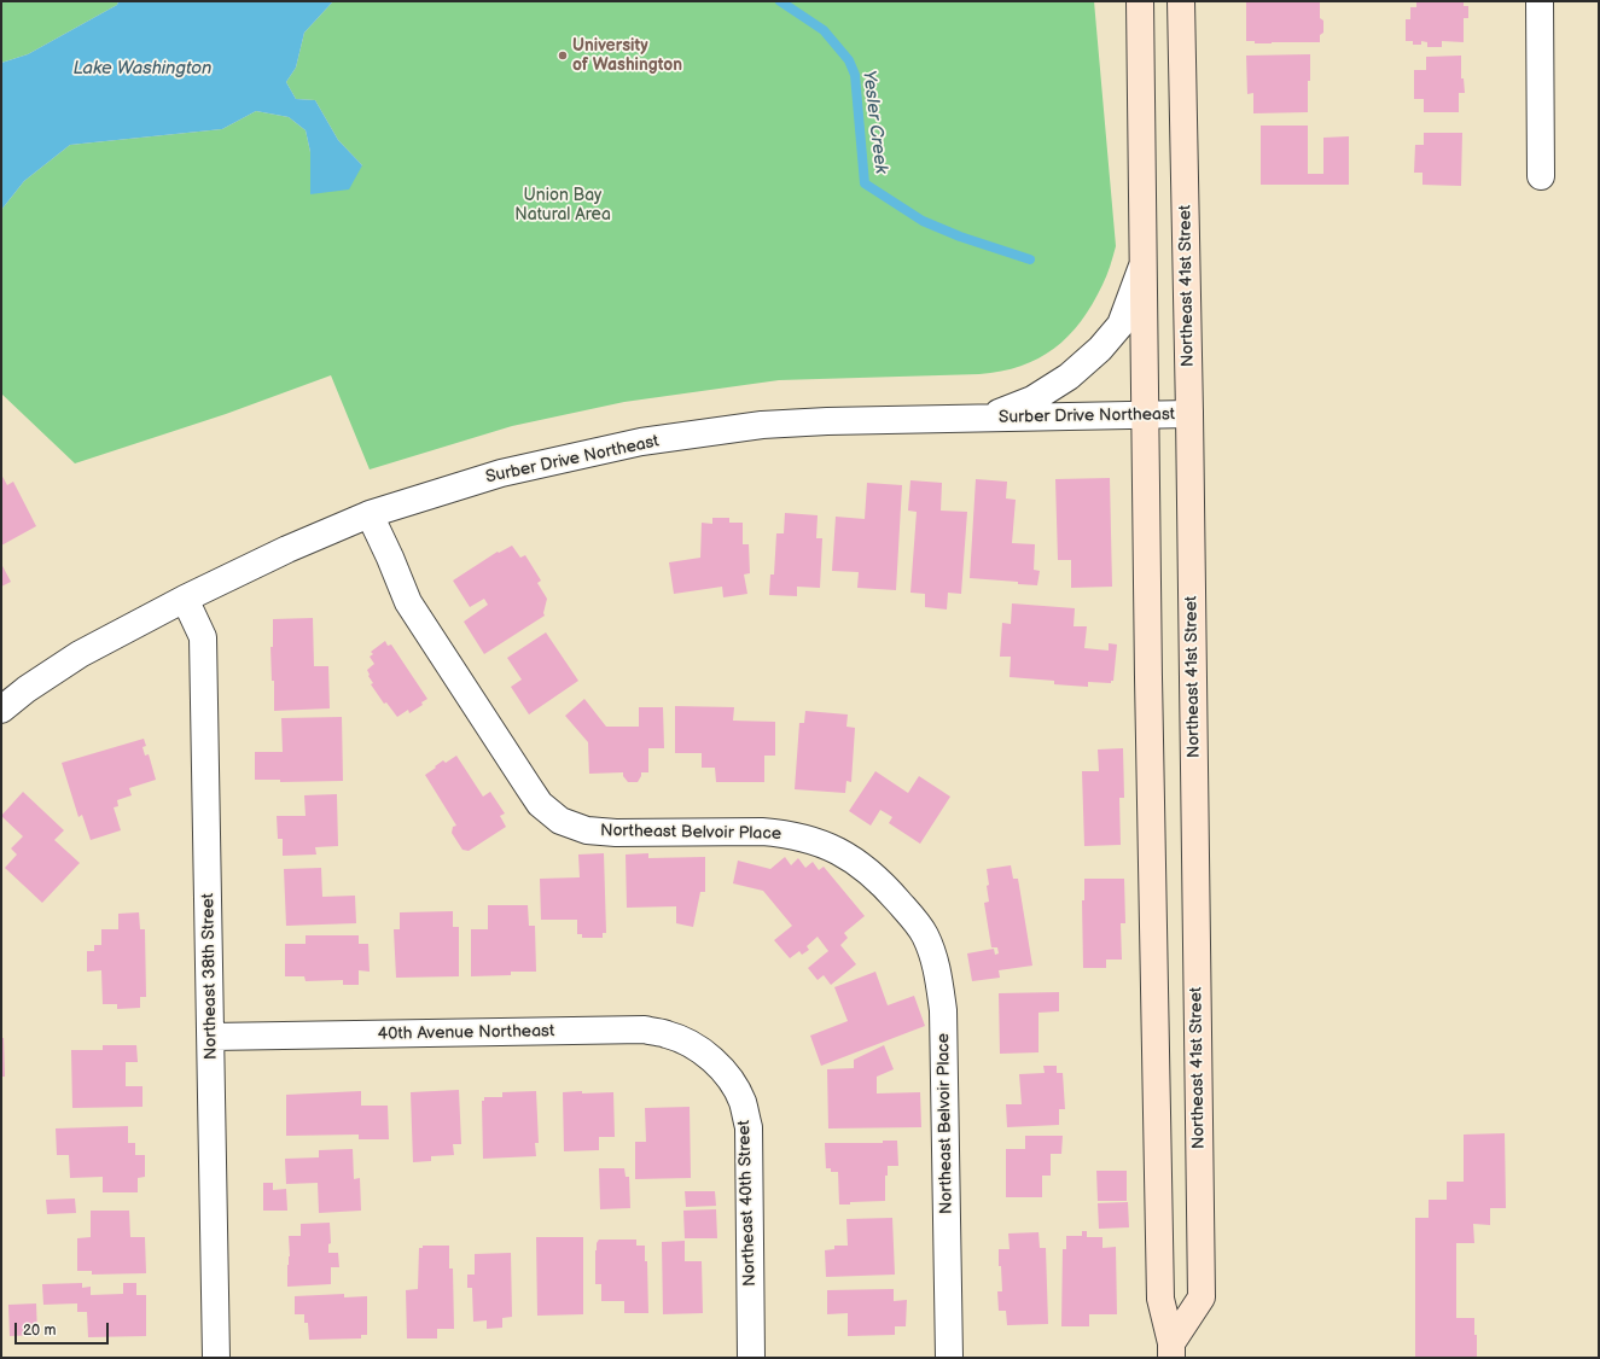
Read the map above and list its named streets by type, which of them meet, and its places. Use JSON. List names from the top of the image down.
{
  "streets": {
    "street": [
      "Northeast 41st Street",
      "Surber Drive Northeast",
      "Northeast Belvoir Place",
      "Northeast 38th Street",
      "40th Avenue Northeast",
      "Northeast 40th Street"
    ]
  },
  "crossings": [
    ["Northeast 41st Street", "Surber Drive Northeast"],
    ["Surber Drive Northeast", "Northeast Belvoir Place"],
    ["Surber Drive Northeast", "Northeast 38th Street"],
    ["Northeast 38th Street", "40th Avenue Northeast"],
    ["40th Avenue Northeast", "Northeast 40th Street"]
  ],
  "water": ["Lake Washington", "Yesler Creek"],
  "parks": ["Union Bay Natural Area"],
  "places": ["University of Washington"],
  "scale_bar": "20 m"
}
